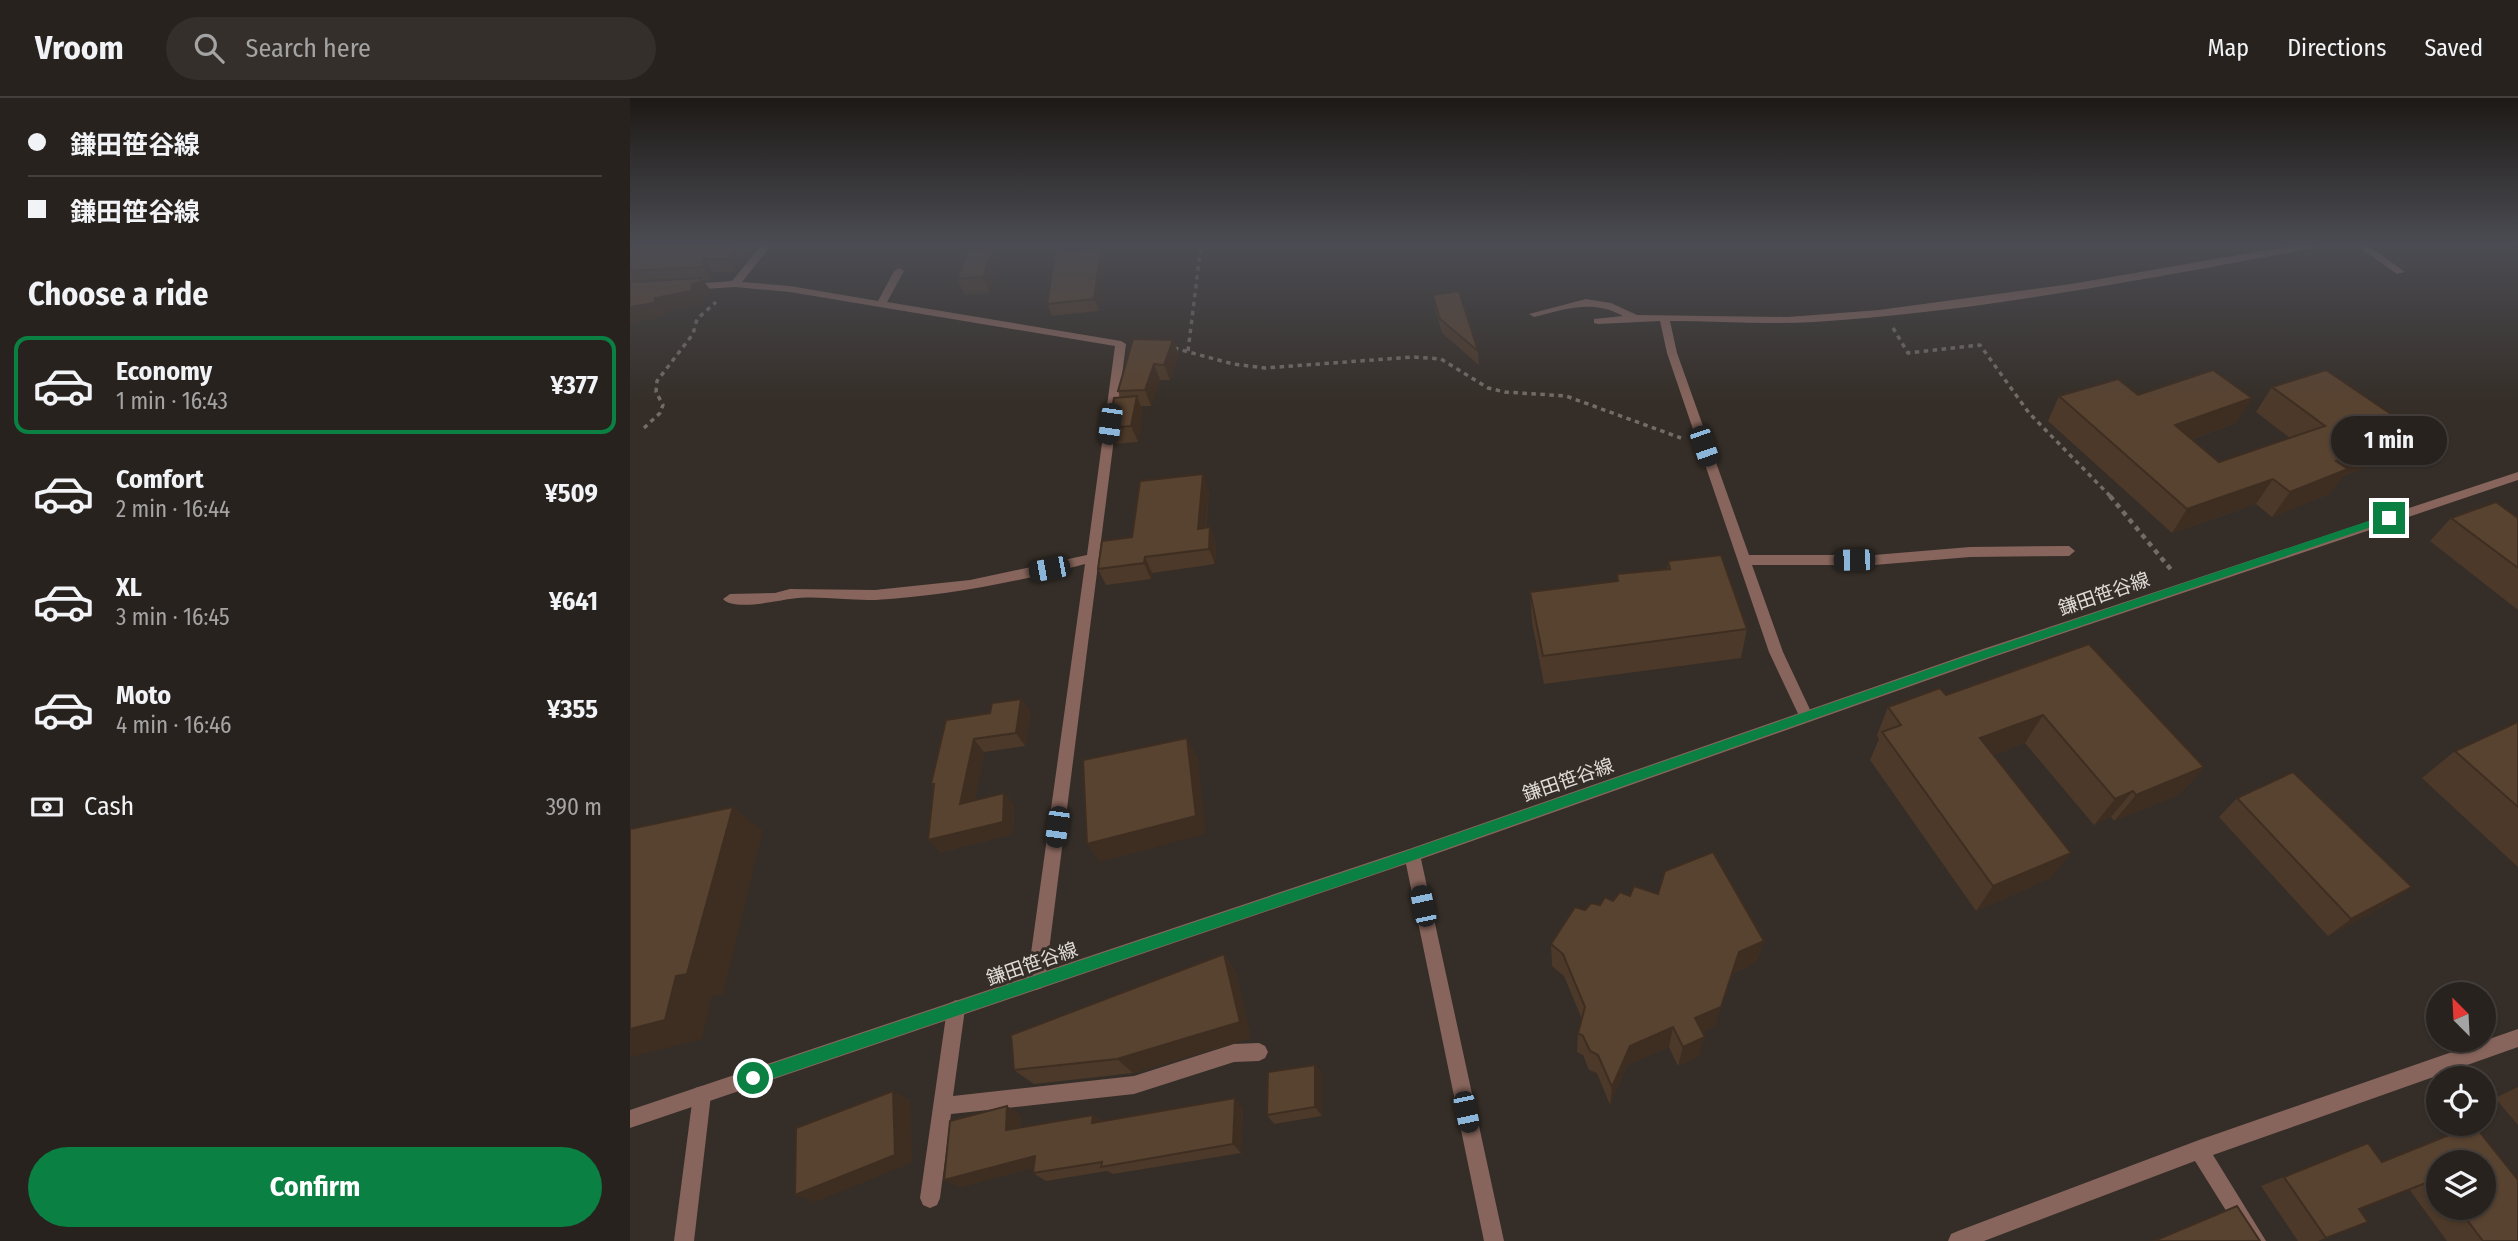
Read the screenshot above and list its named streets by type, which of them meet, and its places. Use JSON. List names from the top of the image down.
{
  "streets": {
    "street": ["鎌田笹谷線"]
  },
  "north": "top left",
  "page": {
    "header": "Vroom",
    "search": "Search here",
    "nav": ["Map", "Directions", "Saved"],
    "banner": ["鎌田笹谷線", "鎌田笹谷線"],
    "heading": "Choose a ride",
    "list": [
      {
        "name": "Economy",
        "note": "1 min · 16:43",
        "value": "¥377"
      },
      {
        "name": "Comfort",
        "note": "2 min · 16:44",
        "value": "¥509"
      },
      {
        "name": "XL",
        "note": "3 min · 16:45",
        "value": "¥641"
      },
      {
        "name": "Moto",
        "note": "4 min · 16:46",
        "value": "¥355"
      }
    ],
    "bubble": "1 min",
    "pay": ["Cash", "390 m"],
    "buttons": "Confirm"
  }
}
